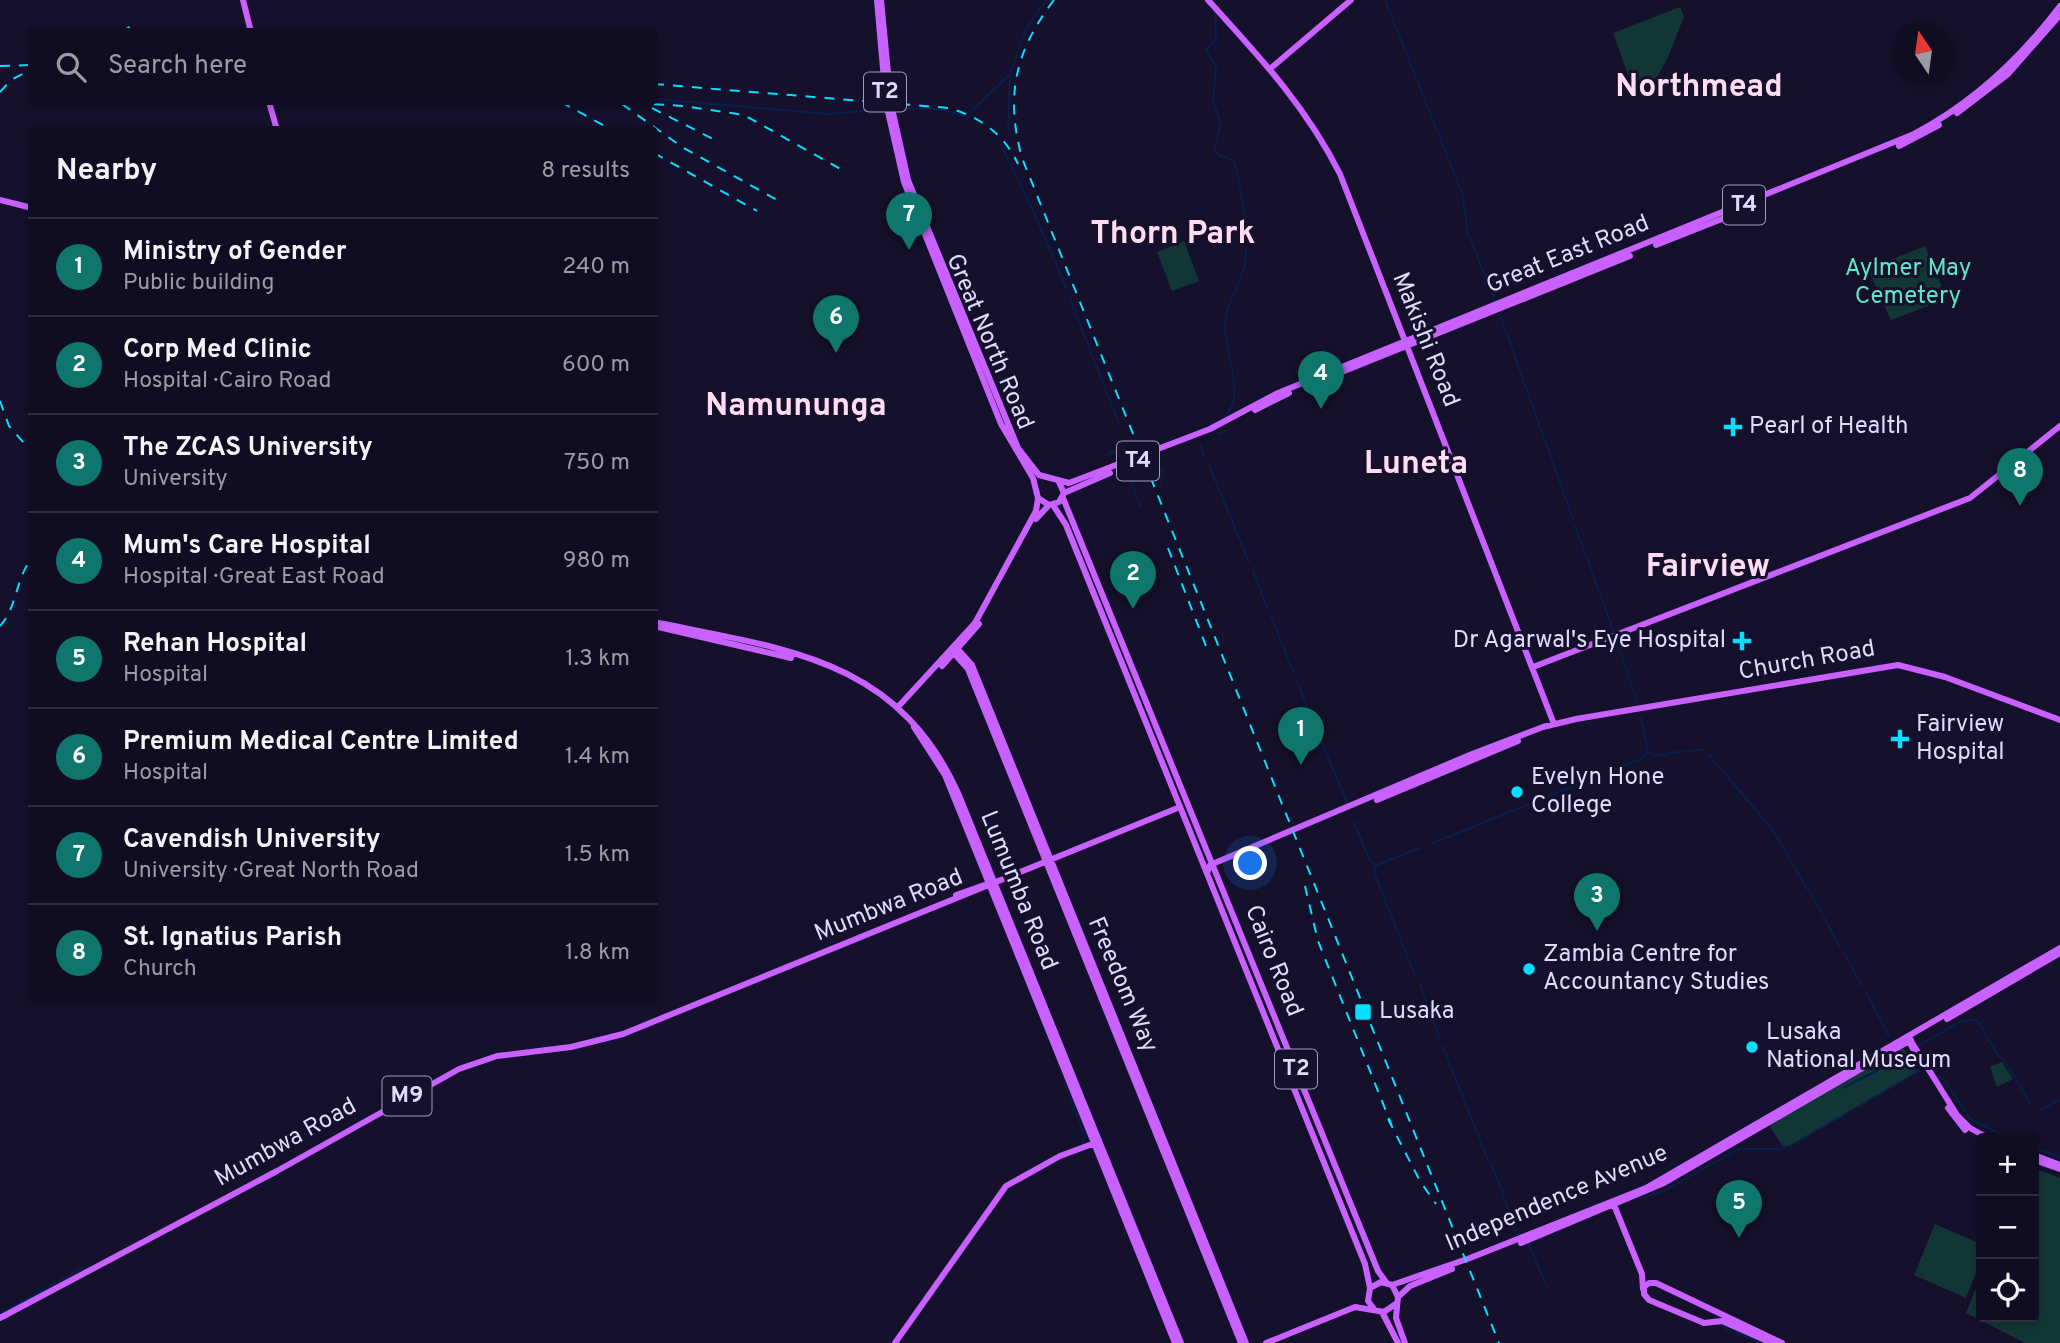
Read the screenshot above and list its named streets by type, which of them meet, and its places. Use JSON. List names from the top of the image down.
{
  "streets": {
    "main road": [
      "T2",
      "T4",
      "Great East Road",
      "Makishi Road",
      "Great North Road",
      "Church Road",
      "Lumumba Road",
      "Mumbwa Road",
      "Cairo Road",
      "Freedom Way",
      "M9",
      "Independence Avenue"
    ]
  },
  "crossings": [
    ["Great East Road", "Makishi Road"],
    ["Great East Road", "Great North Road"],
    ["Great East Road", "Cairo Road"],
    ["Makishi Road", "Church Road"],
    ["Great North Road", "Cairo Road"],
    ["Church Road", "Cairo Road"],
    ["Lumumba Road", "Mumbwa Road"],
    ["Mumbwa Road", "Cairo Road"],
    ["Mumbwa Road", "Freedom Way"],
    ["Cairo Road", "Independence Avenue"]
  ],
  "districts": [
    "Northmead",
    "Thorn Park",
    "Namununga",
    "Luneta",
    "Fairview"
  ],
  "parks": ["Aylmer May Cemetery"],
  "places": {
    "health": ["Pearl of Health", "Dr Agarwal's Eye Hospital", "Fairview Hospital"],
    "other": ["Evelyn Hone College", "Zambia Centre for Accountancy Studies", "Lusaka National Museum"],
    "transit": ["Lusaka"]
  },
  "north": "top",
  "page": {
    "search": "Search here",
    "heading": ["Nearby", "8 results"],
    "pins": [
      "7",
      "6",
      "4",
      "8",
      "2",
      "1",
      "3",
      "5"
    ],
    "list": [
      {
        "mark": "1",
        "name": "Ministry of Gender",
        "note": "Public building",
        "value": "240 m"
      },
      {
        "mark": "2",
        "name": "Corp Med Clinic",
        "note": "Hospital · Cairo Road",
        "value": "600 m"
      },
      {
        "mark": "3",
        "name": "The ZCAS University",
        "note": "University",
        "value": "750 m"
      },
      {
        "mark": "4",
        "name": "Mum's Care Hospital",
        "note": "Hospital · Great East Road",
        "value": "980 m"
      },
      {
        "mark": "5",
        "name": "Rehan Hospital",
        "note": "Hospital",
        "value": "1.3 km"
      },
      {
        "mark": "6",
        "name": "Premium Medical Centre Limited",
        "note": "Hospital",
        "value": "1.4 km"
      },
      {
        "mark": "7",
        "name": "Cavendish University",
        "note": "University · Great North Road",
        "value": "1.5 km"
      },
      {
        "mark": "8",
        "name": "St. Ignatius Parish",
        "note": "Church",
        "value": "1.8 km"
      }
    ],
    "map_buttons": ["+", "−"]
  }
}
